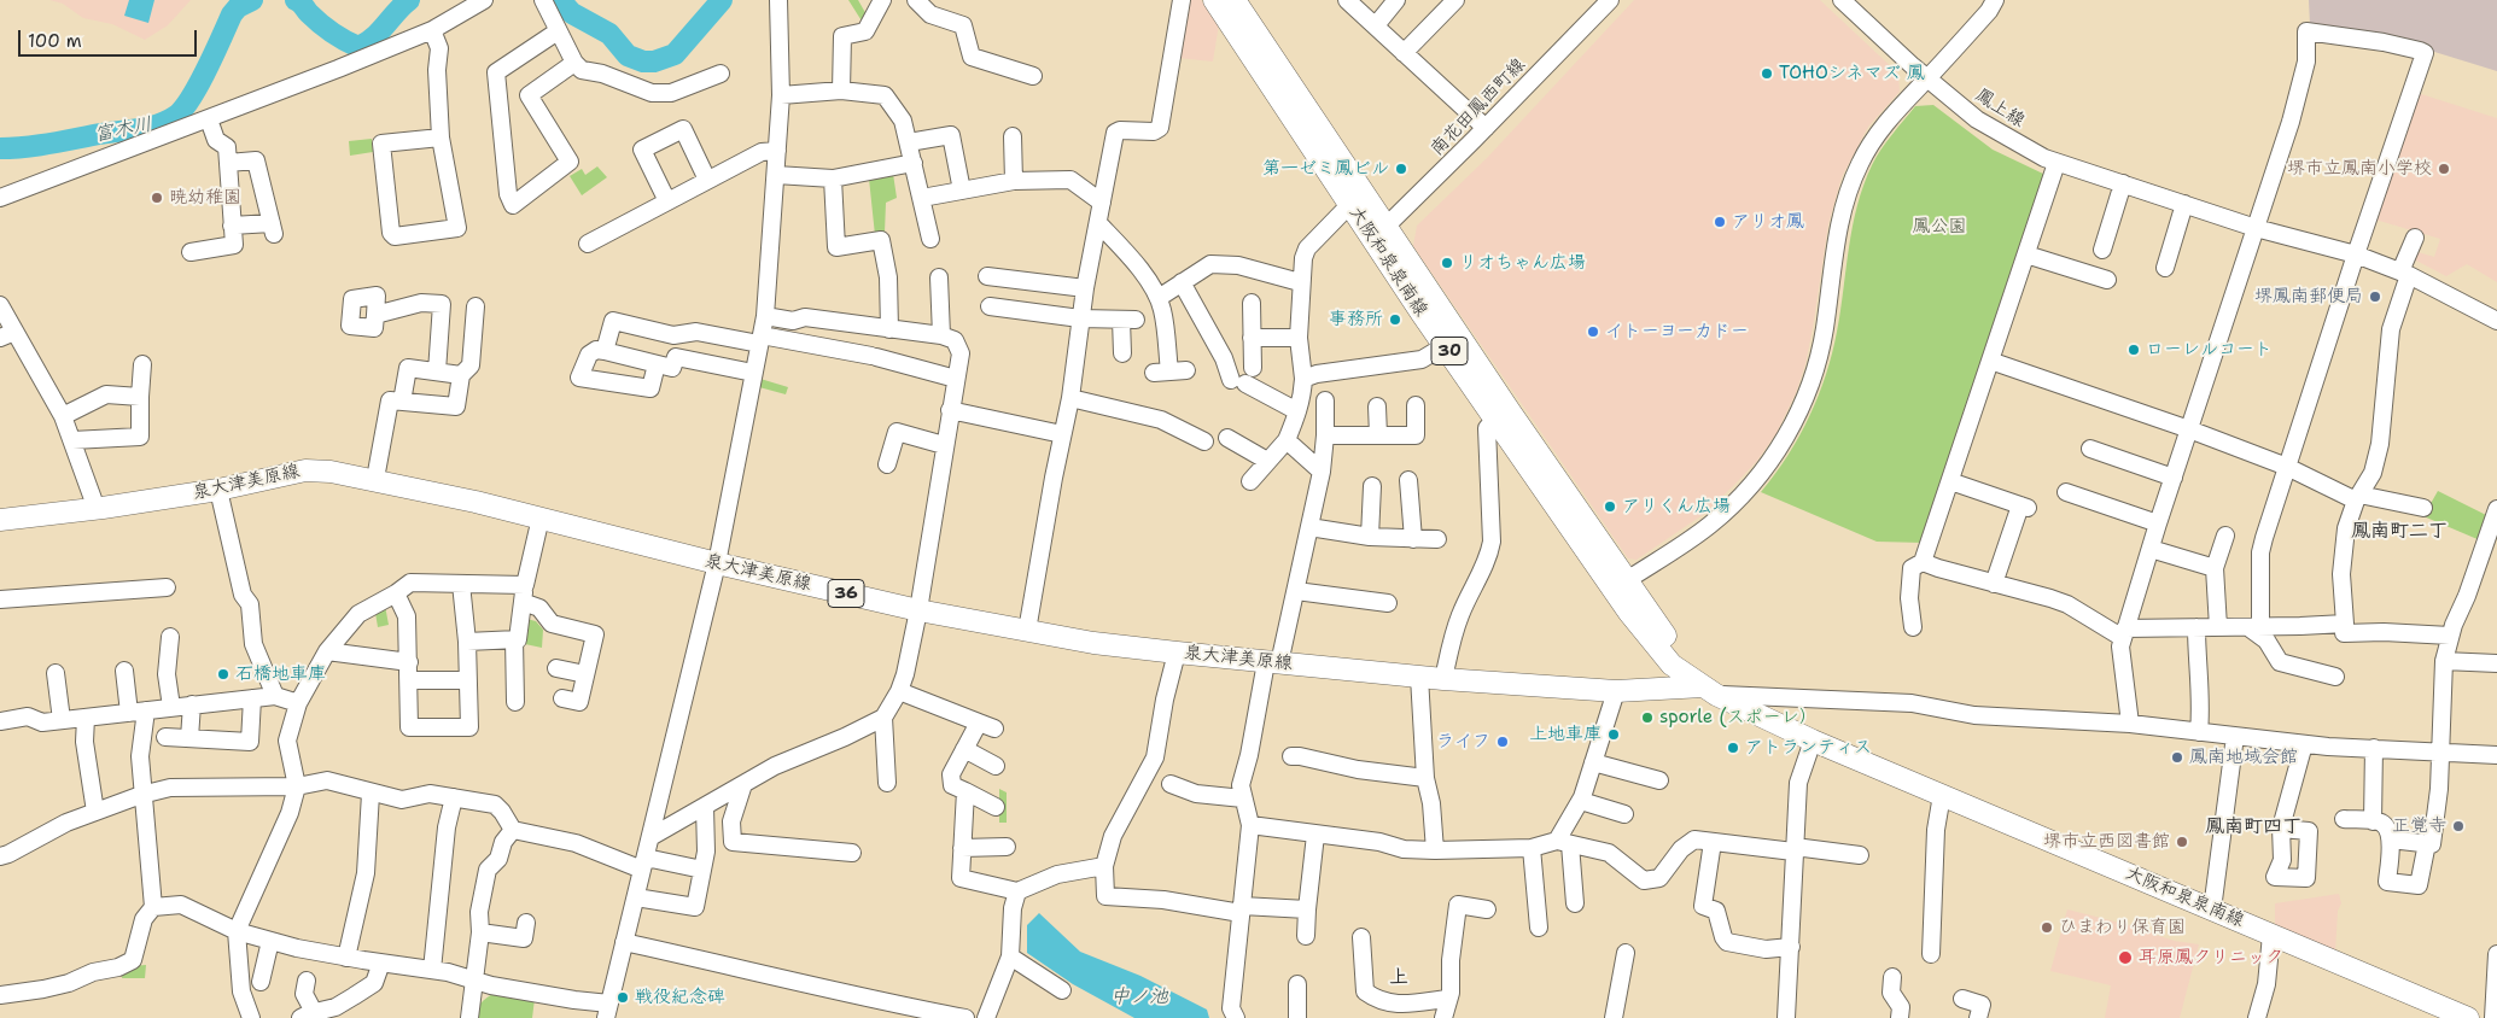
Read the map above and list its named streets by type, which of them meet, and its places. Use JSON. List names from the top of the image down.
{
  "streets": {
    "main road": [
      "大阪和泉泉南線",
      "30",
      "泉大津美原線",
      "36"
    ],
    "street": ["南花田鳳西町線", "鳳上線"]
  },
  "crossings": [
    ["南花田鳳西町線", "大阪和泉泉南線"],
    ["大阪和泉泉南線", "泉大津美原線"]
  ],
  "districts": ["鳳南町二丁", "鳳南町四丁", "上"],
  "water": ["富木川", "中ノ池"],
  "parks": ["鳳公園"],
  "places": [
    "TOHOシネマズ 鳳",
    "第一ゼミ鳳ビル",
    "堺市立鳳南小学校",
    "暁幼稚園",
    "アリオ鳳",
    "リオちゃん広場",
    "堺鳳南郵便局",
    "事務所",
    "イトーヨーカドー",
    "ローレルコート",
    "アリくん広場",
    "石橋地車庫",
    "sporle (スポーレ）",
    "上地車庫",
    "ライフ",
    "アトランティス",
    "鳳南地域会館",
    "正覚寺",
    "堺市立西図書館",
    "ひまわり保育園",
    "耳原鳳クリニック",
    "戦役紀念碑"
  ],
  "scale_bar": "100 m"
}
